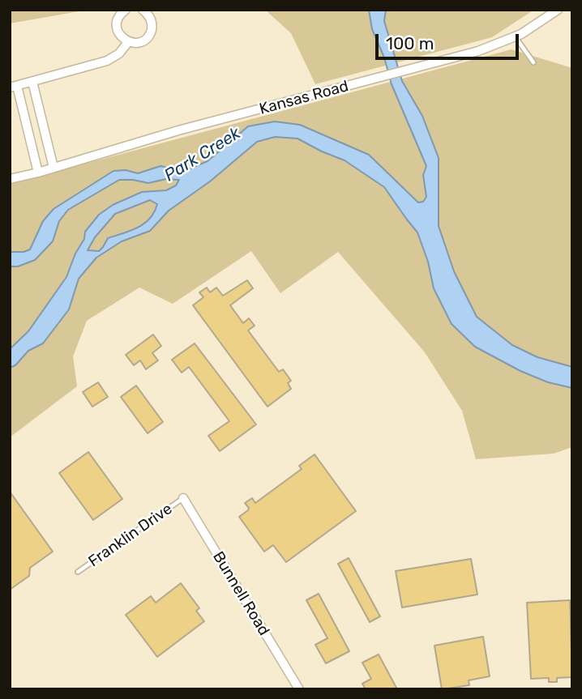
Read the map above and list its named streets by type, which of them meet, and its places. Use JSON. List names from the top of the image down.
{
  "streets": {
    "street": ["Kansas Road", "Bunnell Road"],
    "lane": ["Franklin Drive"]
  },
  "crossings": [
    ["Franklin Drive", "Bunnell Road"]
  ],
  "water": ["Park Creek"],
  "scale_bar": "100 m"
}
